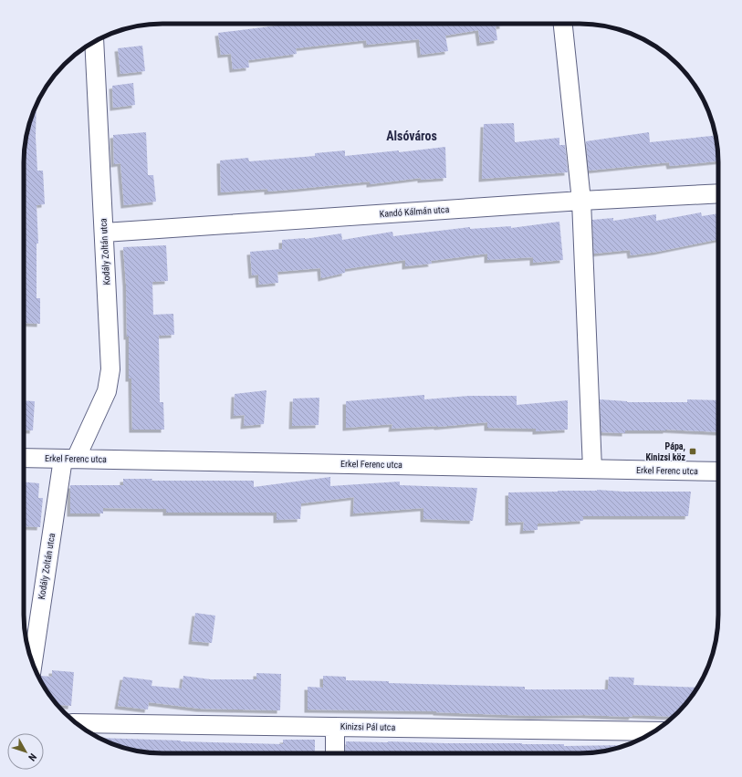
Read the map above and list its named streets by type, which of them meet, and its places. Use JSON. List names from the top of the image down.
{
  "streets": {
    "street": [
      "Kandó Kálmán utca",
      "Kodály Zoltán utca",
      "Erkel Ferenc utca",
      "Kinizsi Pál utca"
    ]
  },
  "crossings": [
    ["Kandó Kálmán utca", "Kodály Zoltán utca"],
    ["Kodály Zoltán utca", "Erkel Ferenc utca"]
  ],
  "districts": ["Alsóváros"],
  "places": {
    "transit": ["Pápa, Kinizsi köz"]
  },
  "north": "bottom right"
}
